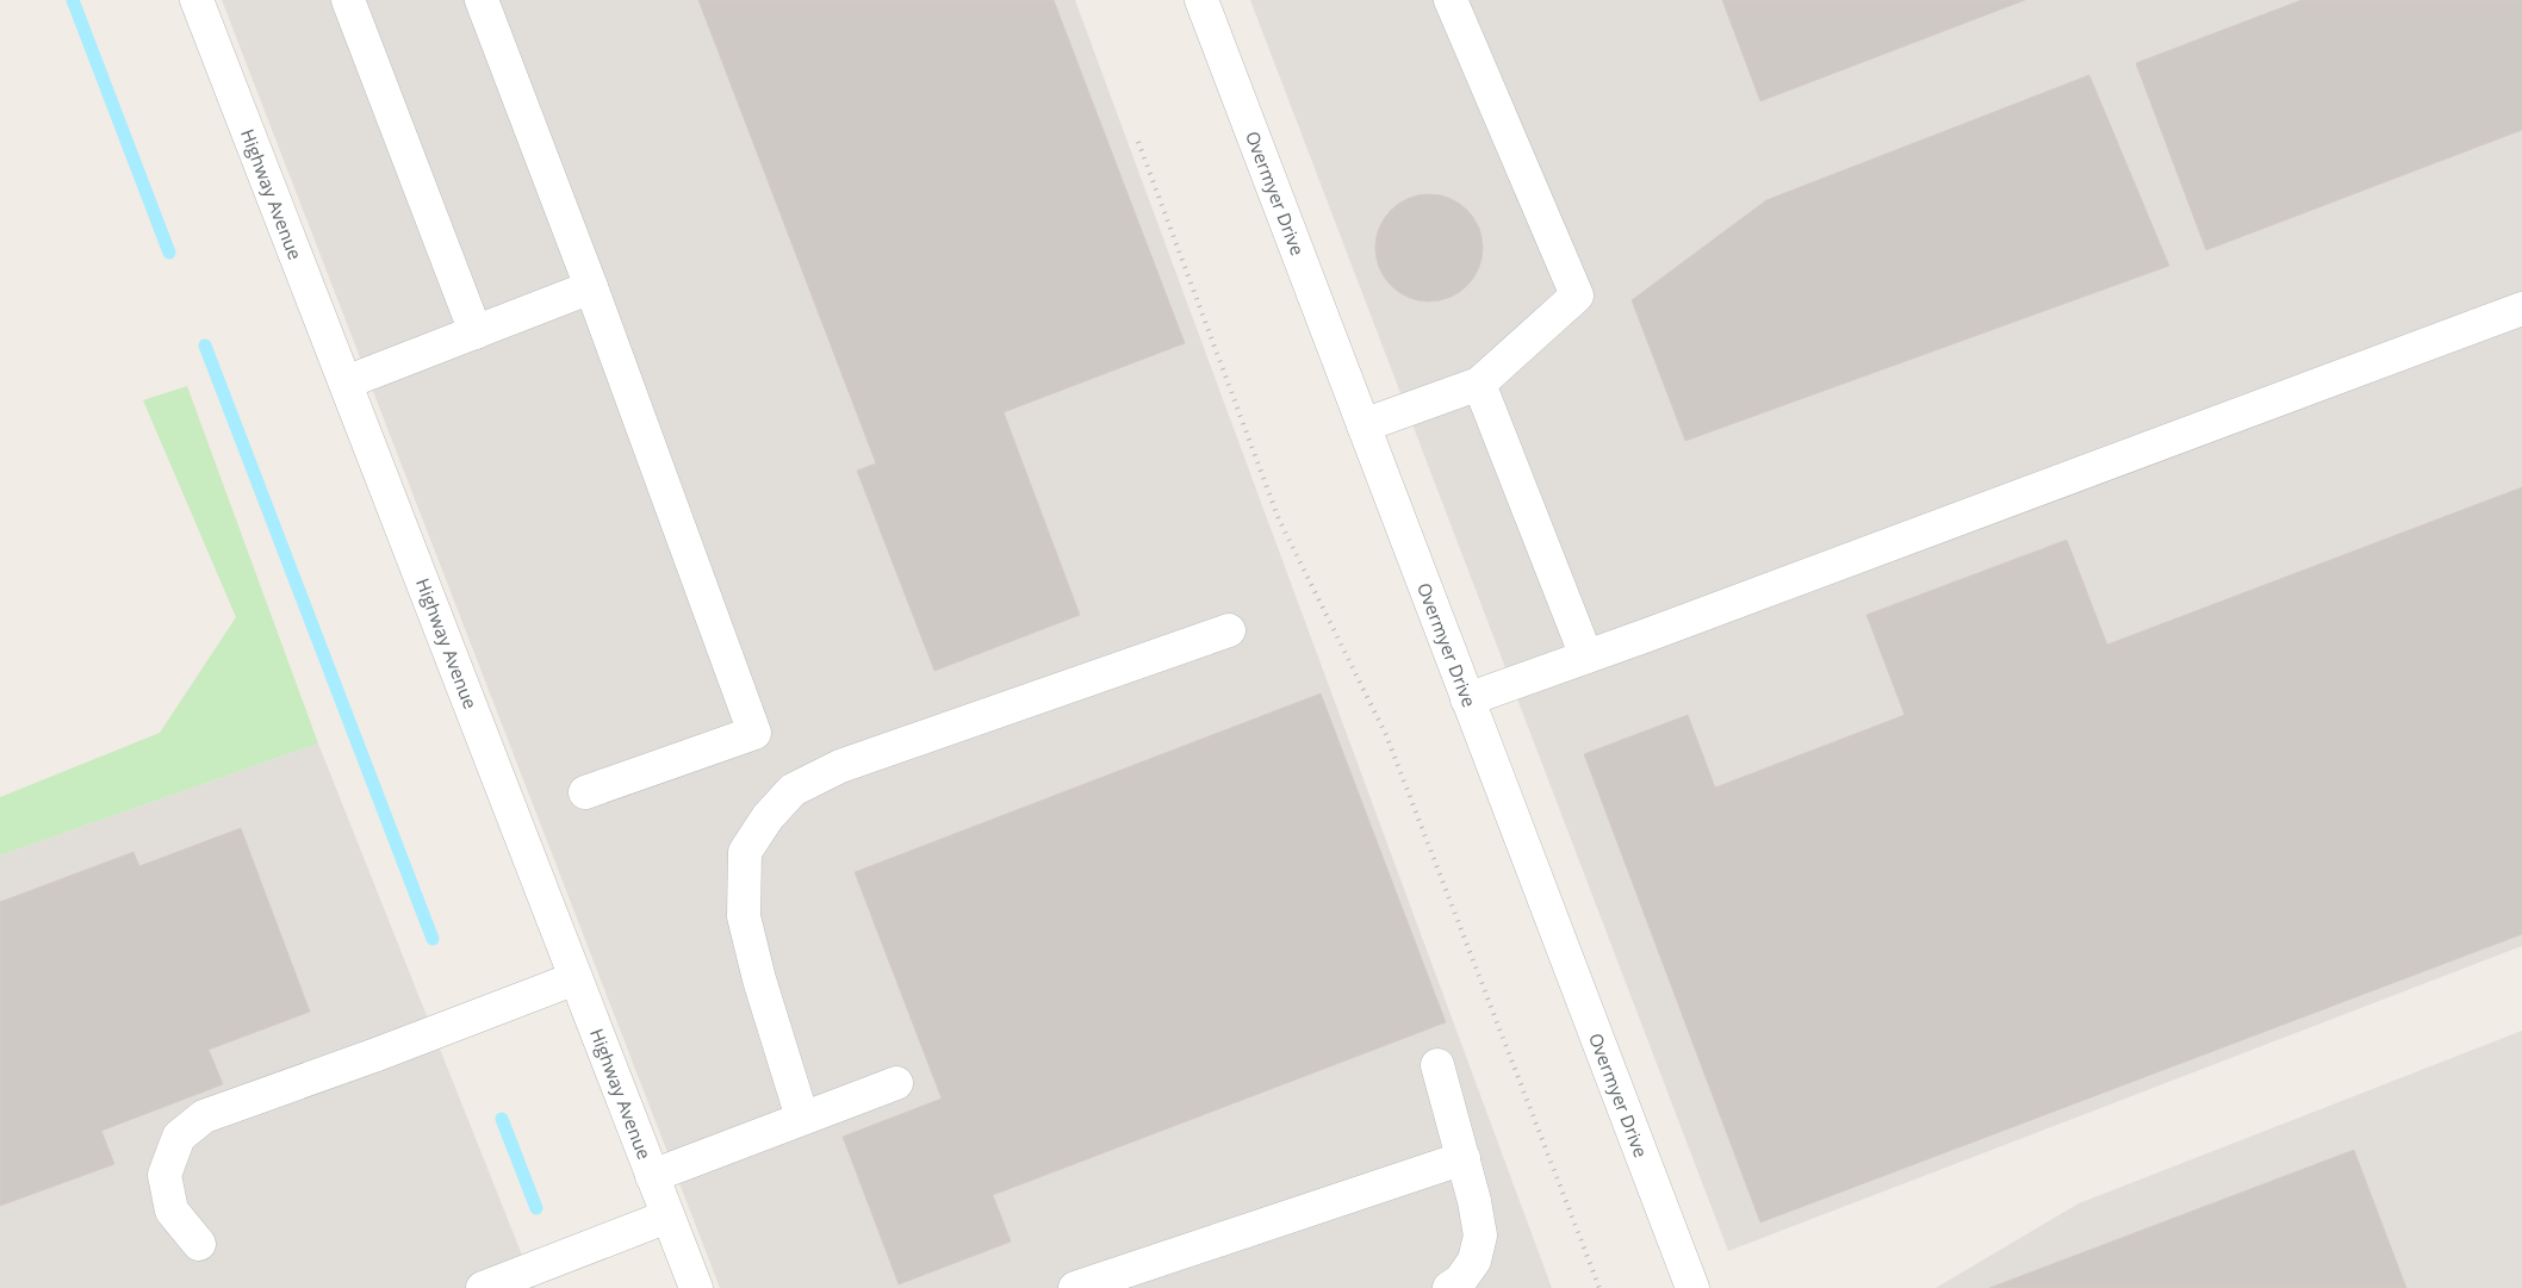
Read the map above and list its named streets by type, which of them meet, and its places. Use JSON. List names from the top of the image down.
{
  "streets": {
    "street": ["Overmyer Drive", "Highway Avenue"]
  }
}
